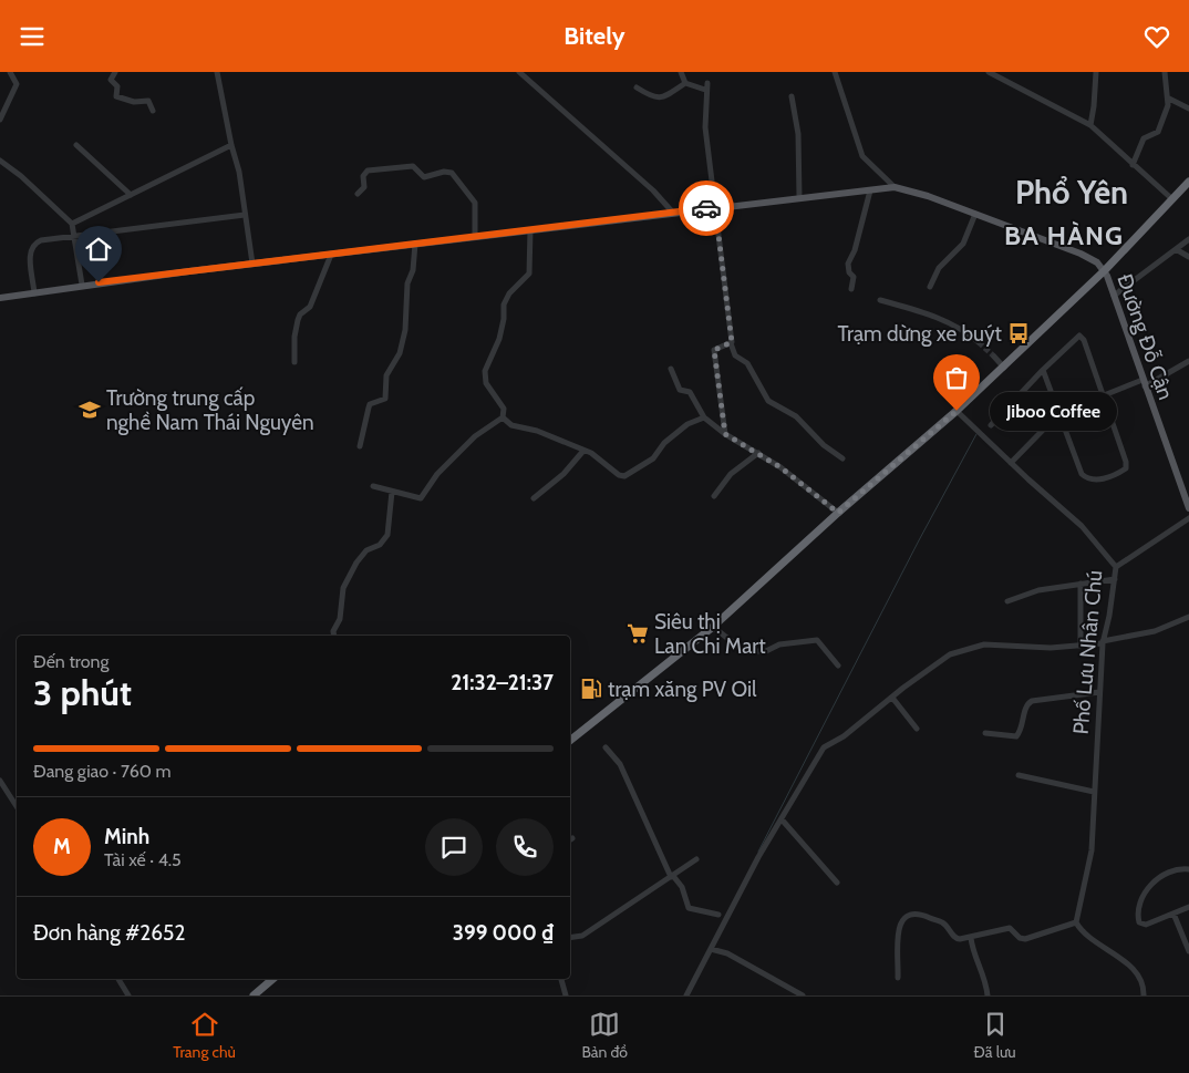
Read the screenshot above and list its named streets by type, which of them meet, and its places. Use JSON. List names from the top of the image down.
{
  "streets": {
    "main road": ["Đường Đỗ Cận"],
    "street": ["Phố Lưu Nhân Chú"]
  },
  "districts": ["Phổ Yên", "BA HÀNG"],
  "places": {
    "bus stop": ["Trạm dừng xe buýt"],
    "school or university": ["Trường trung cấp nghề Nam Thái Nguyên"],
    "other": ["Jiboo Coffee"],
    "supermarket": ["Siêu thị Lan Chi Mart"],
    "fuel station": ["trạm xăng PV Oil"]
  },
  "page": {
    "header": "Bitely",
    "bubble": "Jiboo Coffee",
    "heading": ["3 phút", "Đến trong", "21:32–21:37"],
    "panel": [
      "Minh",
      "Tài xế · 4.5",
      "Đơn hàng #2652",
      "399 000 ₫"
    ],
    "bar": "Đang giao · 760 m",
    "round": "M",
    "tabs": ["Trang chủ", "Bản đồ", "Đã lưu"]
  }
}
